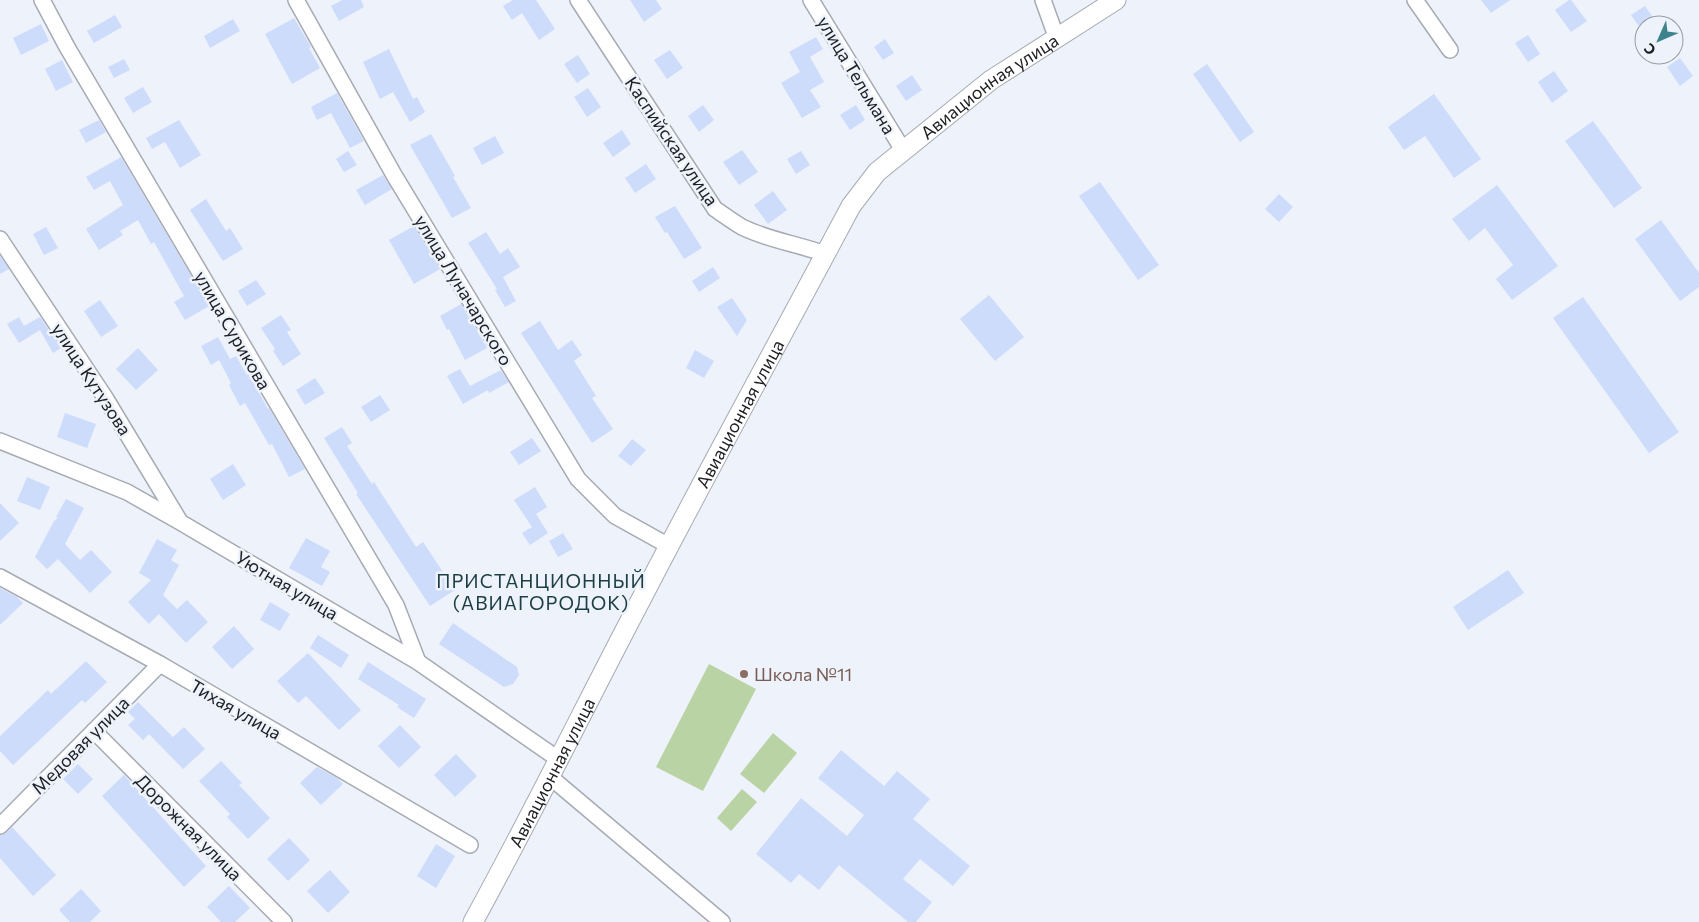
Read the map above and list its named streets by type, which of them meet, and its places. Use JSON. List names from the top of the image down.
{
  "streets": {
    "street": [
      "улица Тельмана",
      "Авиационная улица",
      "Каспийская улица",
      "улица Луначарского",
      "улица Сурикова",
      "улица Кутузова",
      "Уютная улица",
      "Тихая улица",
      "Медовая улица",
      "Дорожная улица"
    ]
  },
  "crossings": [
    ["улица Тельмана", "Авиационная улица"],
    ["Авиационная улица", "Каспийская улица"],
    ["Авиационная улица", "улица Луначарского"],
    ["Авиационная улица", "Уютная улица"],
    ["улица Сурикова", "Уютная улица"],
    ["улица Кутузова", "Уютная улица"],
    ["Тихая улица", "Медовая улица"],
    ["Медовая улица", "Дорожная улица"]
  ],
  "districts": ["ПРИСТАНЦИОННЫЙ (АВИАГОРОДОК)"],
  "places": ["Школа №11"],
  "north": "bottom left"
}
